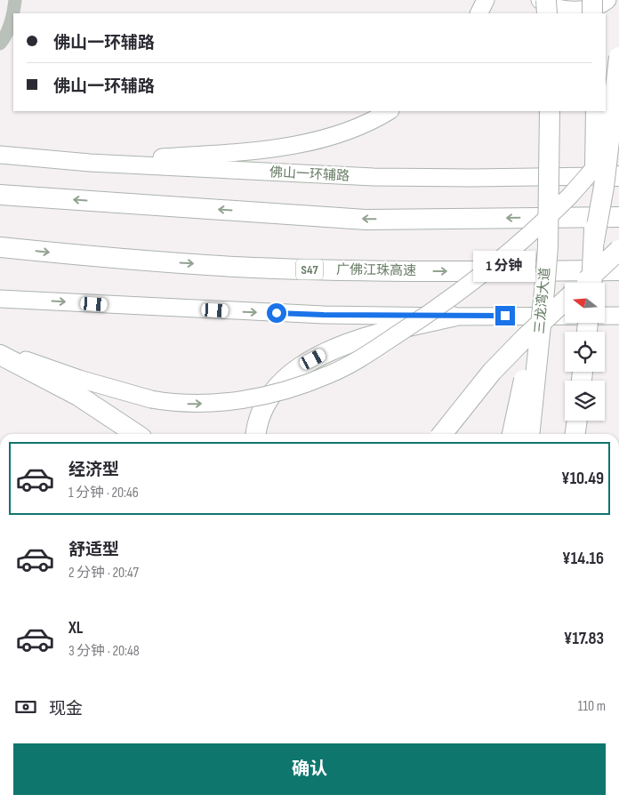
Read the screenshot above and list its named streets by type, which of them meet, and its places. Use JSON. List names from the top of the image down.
{
  "streets": {
    "highway": ["S47", "广佛江珠高速", "三龙湾大道"],
    "main road": ["佛山一环辅路"]
  },
  "north": "left",
  "page": {
    "banner": ["佛山一环辅路", "佛山一环辅路"],
    "bubble": "1 分钟",
    "list": [
      {
        "name": "经济型",
        "note": "1 分钟 · 20:46",
        "value": "¥10.49"
      },
      {
        "name": "舒适型",
        "note": "2 分钟 · 20:47",
        "value": "¥14.16"
      },
      {
        "name": "XL",
        "note": "3 分钟 · 20:48",
        "value": "¥17.83"
      }
    ],
    "pay": ["现金", "110 m"],
    "buttons": "确认"
  }
}
